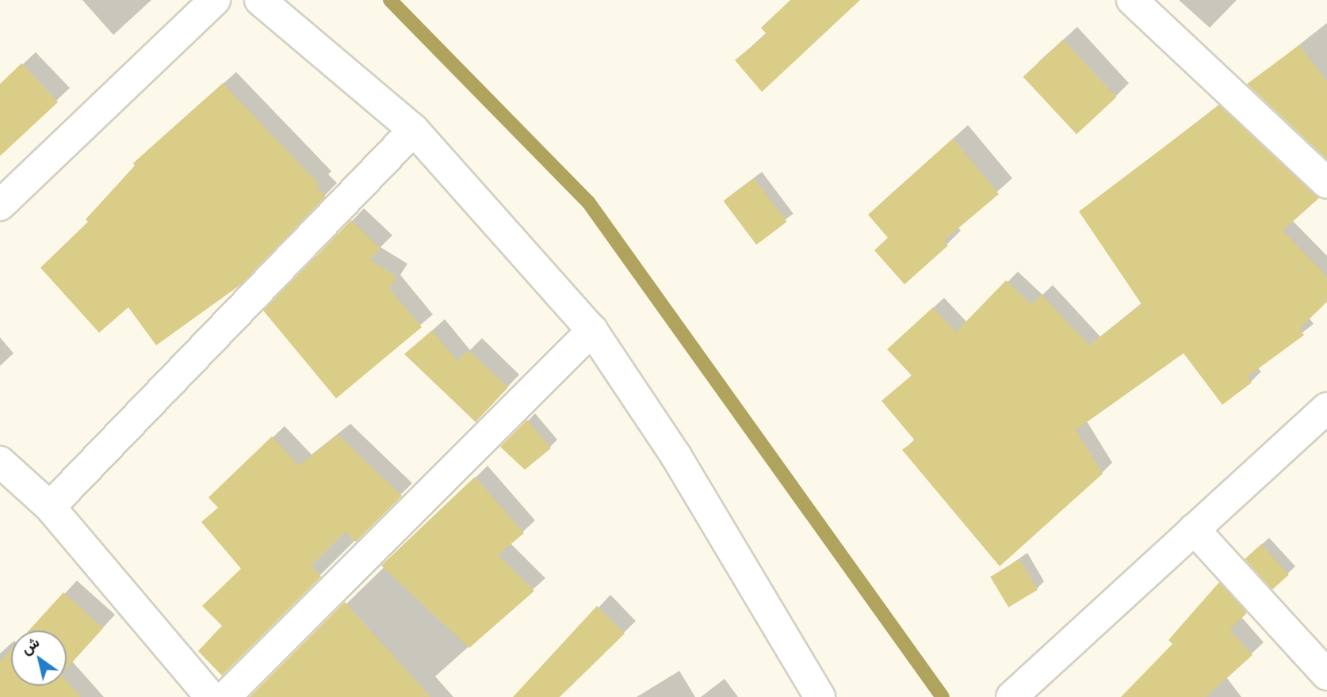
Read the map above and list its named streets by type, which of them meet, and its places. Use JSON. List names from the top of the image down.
{
  "north": "top left"
}
